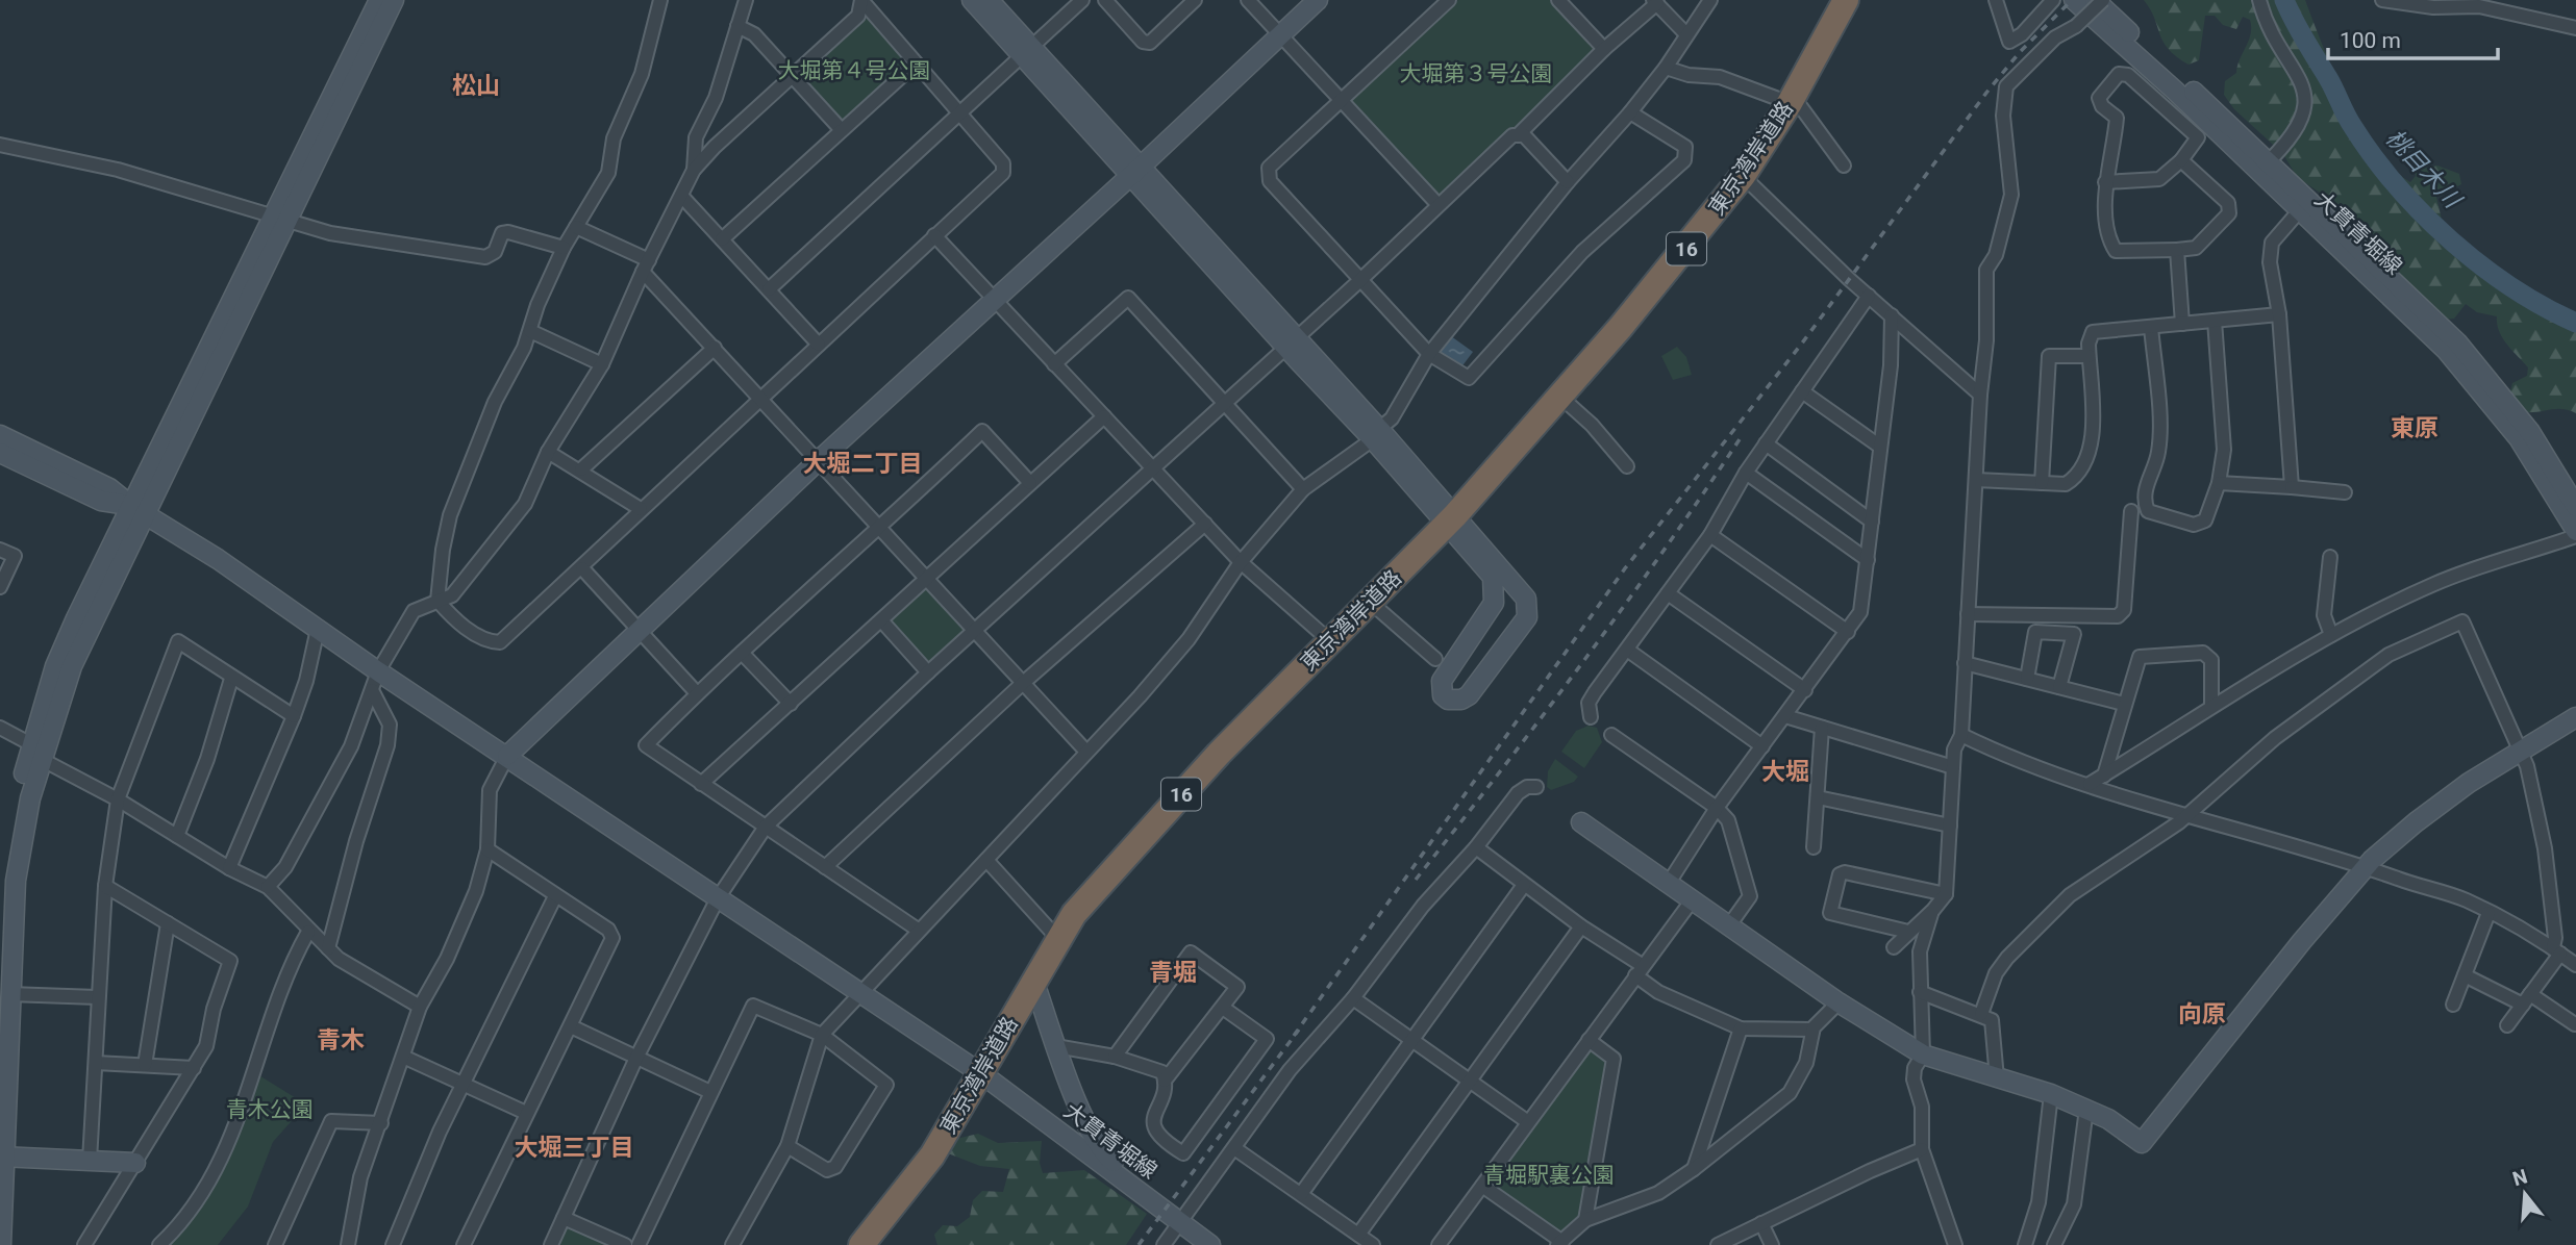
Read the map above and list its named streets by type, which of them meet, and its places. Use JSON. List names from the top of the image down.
{
  "streets": {
    "highway": ["東京湾岸道路", "16"],
    "street": ["大貫青堀線"]
  },
  "crossings": [
    ["東京湾岸道路", "大貫青堀線"]
  ],
  "districts": [
    "松山",
    "東原",
    "大堀二丁目",
    "大堀",
    "青堀",
    "向原",
    "青木",
    "大堀三丁目"
  ],
  "water": ["桃目木川"],
  "parks": [
    "大堀第４号公園",
    "大堀第３号公園",
    "青木公園",
    "青堀駅裏公園"
  ],
  "scale_bar": "100 m",
  "north": "top"
}
